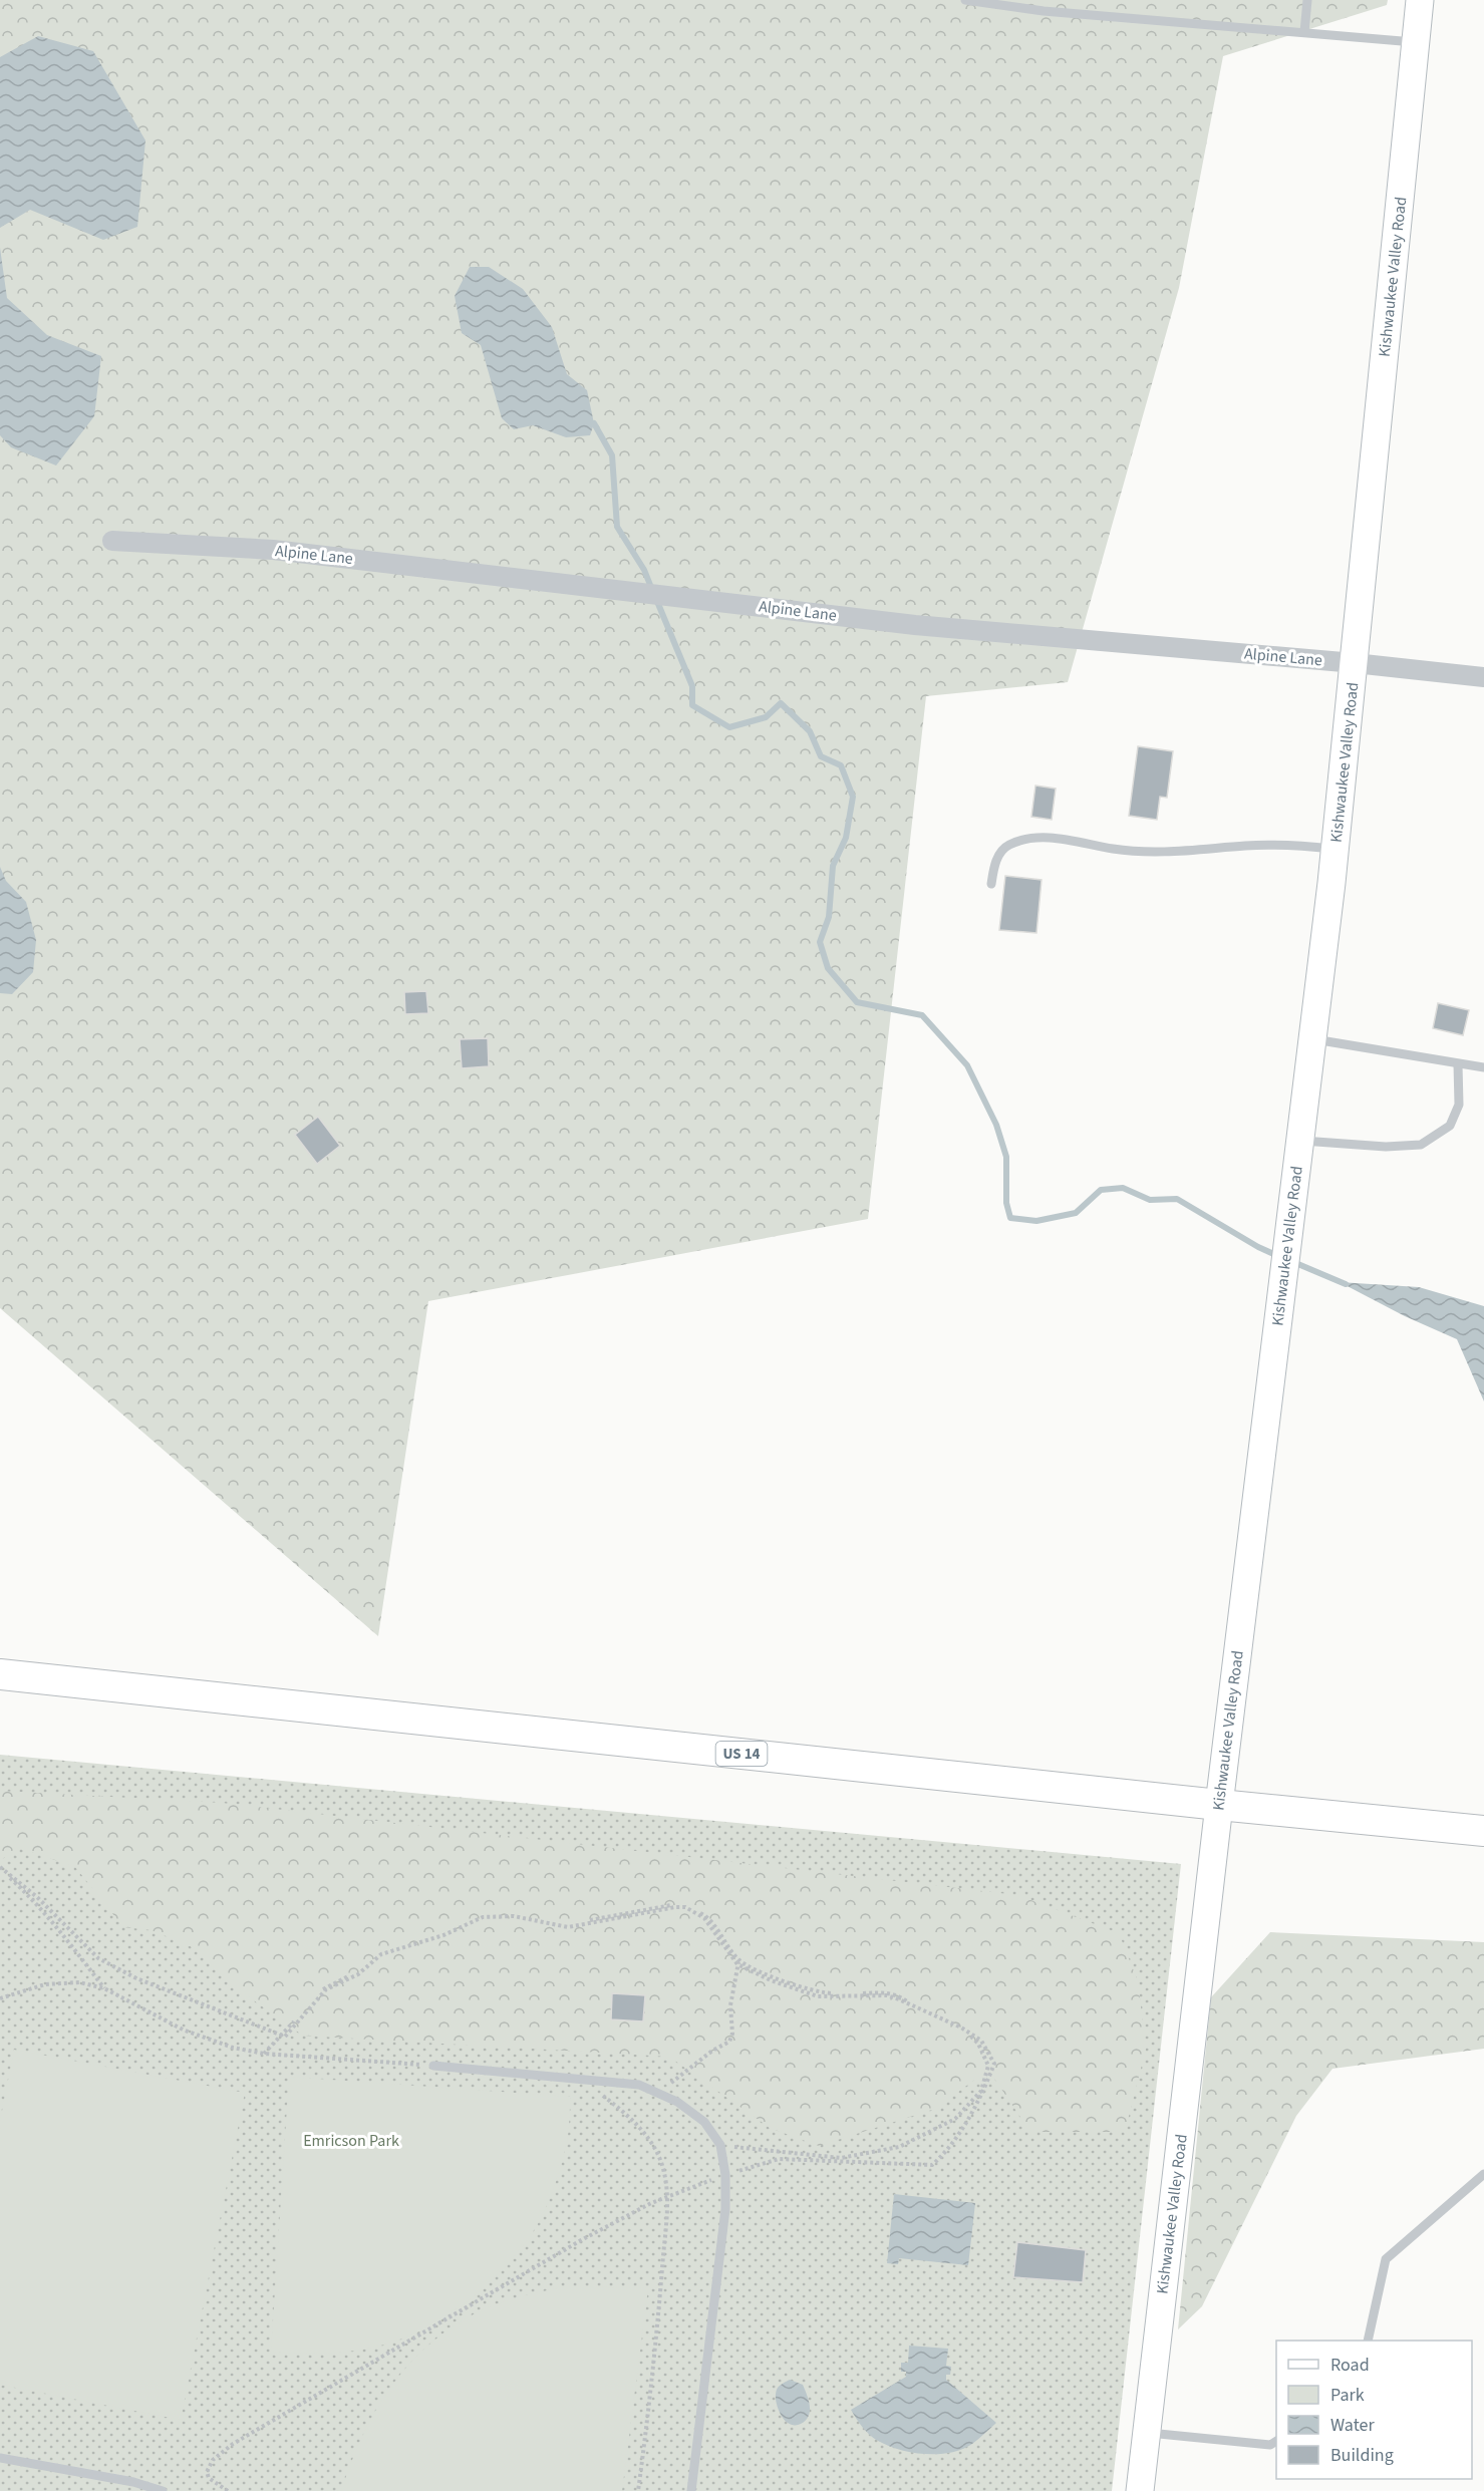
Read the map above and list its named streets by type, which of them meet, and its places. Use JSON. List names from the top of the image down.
{
  "streets": {
    "main road": ["US 14"],
    "street": ["Kishwaukee Valley Road", "Alpine Lane"]
  },
  "crossings": [
    ["Kishwaukee Valley Road", "Alpine Lane"],
    ["Kishwaukee Valley Road", "US 14"]
  ],
  "parks": ["Emricson Park"],
  "legend": [
    "Road",
    "Park",
    "Water",
    "Building"
  ]
}
